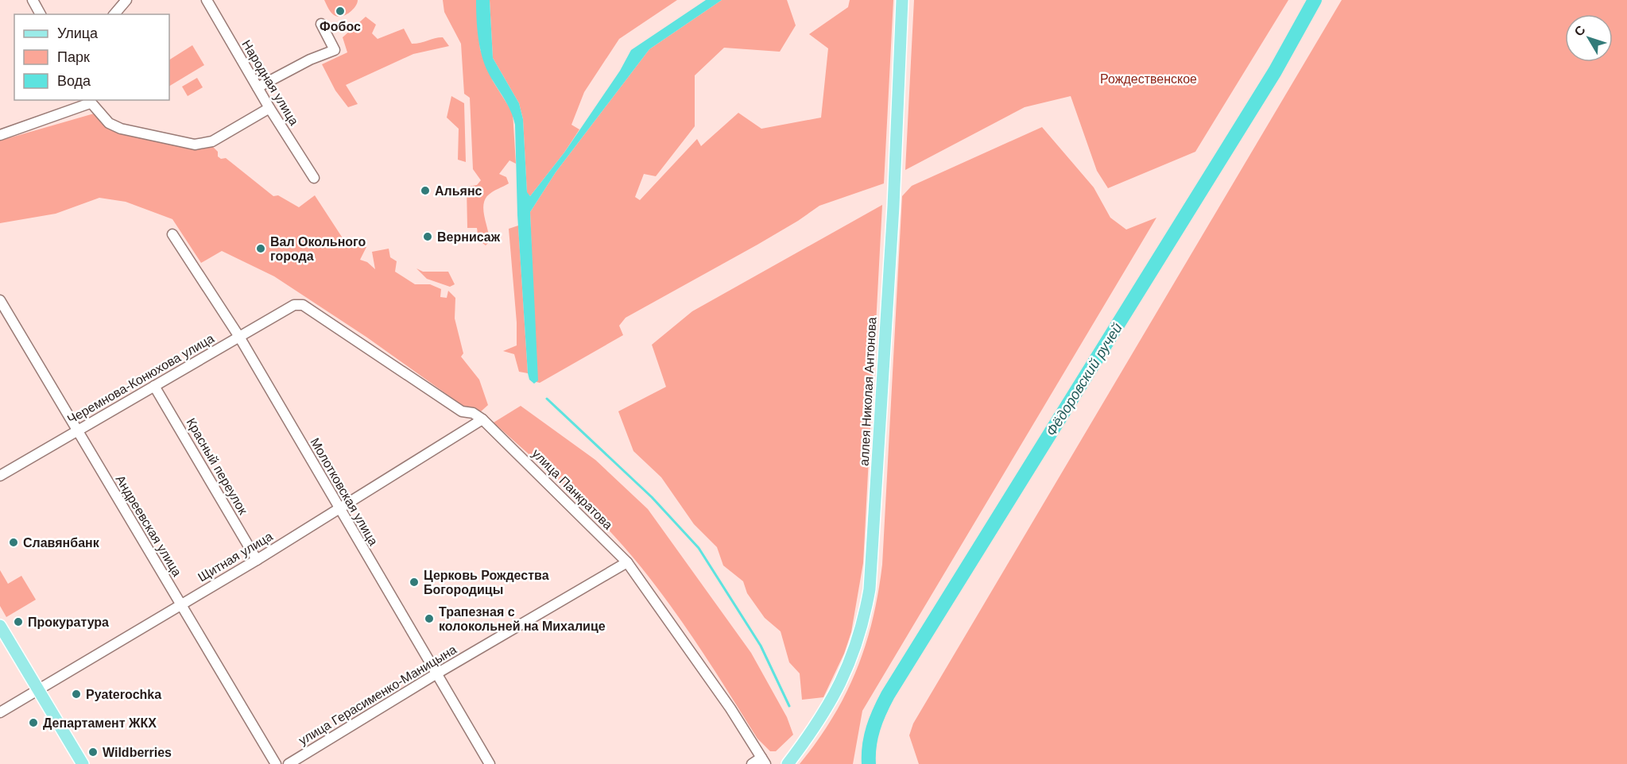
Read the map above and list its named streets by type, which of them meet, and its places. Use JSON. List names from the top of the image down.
{
  "streets": {
    "main road": ["аллея Николая Антонова"],
    "street": [
      "Народная улица",
      "Черемнова-Конюхова улица",
      "Красный переулок",
      "улица Панкратова",
      "Молотковская улица",
      "Андреевская улица",
      "Щитная улица",
      "улица Герасименко-Маницына"
    ]
  },
  "crossings": [
    ["Черемнова-Конюхова улица", "Красный переулок"],
    ["Черемнова-Конюхова улица", "улица Панкратова"],
    ["Черемнова-Конюхова улица", "Молотковская улица"],
    ["Черемнова-Конюхова улица", "Андреевская улица"],
    ["Красный переулок", "Щитная улица"],
    ["улица Панкратова", "Щитная улица"],
    ["улица Панкратова", "улица Герасименко-Маницына"],
    ["Молотковская улица", "Щитная улица"],
    ["Молотковская улица", "улица Герасименко-Маницына"],
    ["Андреевская улица", "Щитная улица"]
  ],
  "water": ["Фёдоровский ручей"],
  "parks": ["Рождественское"],
  "places": [
    "Фобос",
    "Альянс",
    "Вернисаж",
    "Вал Окольного города",
    "Славянбанк",
    "Церковь Рождества Богородицы",
    "Трапезная с колокольней на Михалице",
    "Прокуратура",
    "Pyaterochka",
    "Департамент ЖКХ",
    "Wildberries"
  ],
  "legend": ["Улица", "Парк", "Вода"],
  "north": "top left"
}
